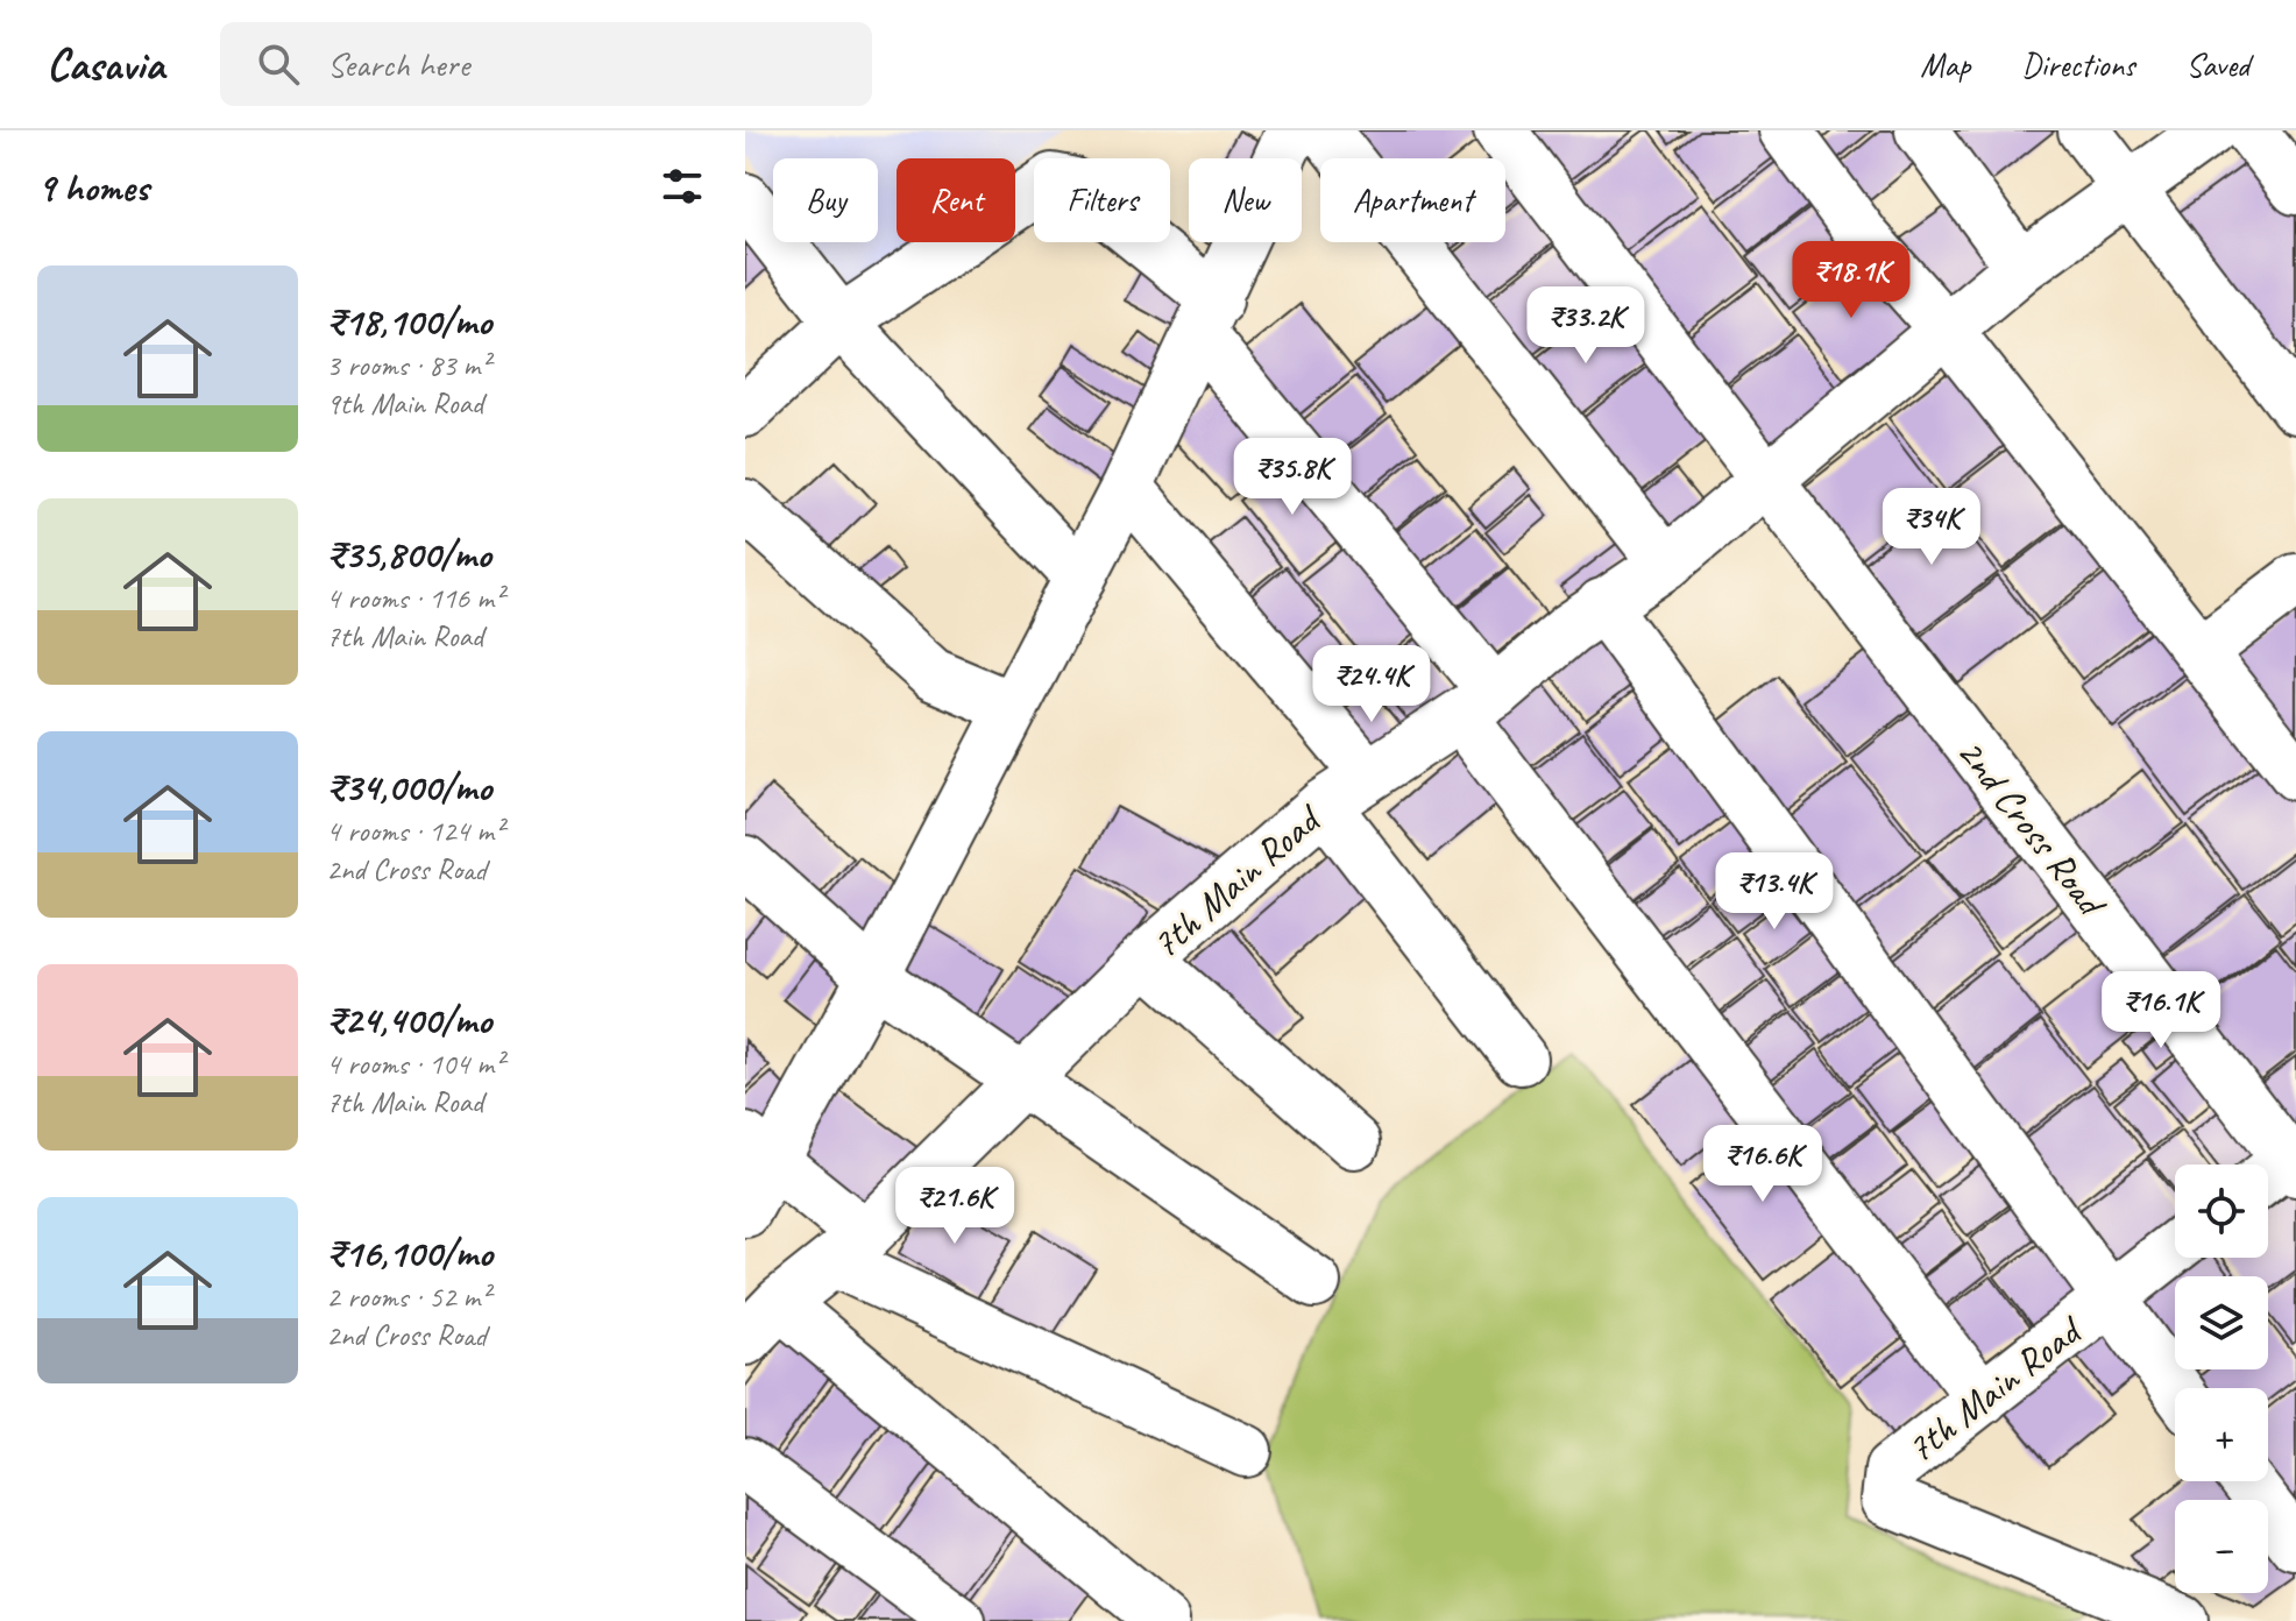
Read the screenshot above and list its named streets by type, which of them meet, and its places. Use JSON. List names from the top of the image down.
{
  "streets": {
    "street": ["2nd Cross Road", "7th Main Road"]
  },
  "crossings": [
    ["2nd Cross Road", "7th Main Road"]
  ],
  "page": {
    "header": "Casavia",
    "search": "Search here",
    "nav": ["Map", "Directions", "Saved"],
    "heading": "9 homes",
    "chip": [
      "Buy",
      "Rent",
      "Filters",
      "New",
      "Apartment"
    ],
    "price": [
      "₹18.1K",
      "₹33.2K",
      "₹35.8K",
      "₹34K",
      "₹24.4K",
      "₹13.4K",
      "₹16.1K",
      "₹16.6K",
      "₹21.6K"
    ],
    "list": [
      {
        "name": "₹18,100/mo",
        "note": "3 rooms · 83 m² · 9th Main Road"
      },
      {
        "name": "₹35,800/mo",
        "note": "4 rooms · 116 m² · 7th Main Road"
      },
      {
        "name": "₹34,000/mo",
        "note": "4 rooms · 124 m² · 2nd Cross Road"
      },
      {
        "name": "₹24,400/mo",
        "note": "4 rooms · 104 m² · 7th Main Road"
      },
      {
        "name": "₹16,100/mo",
        "note": "2 rooms · 52 m² · 2nd Cross Road"
      }
    ],
    "map_buttons": ["+", "−"]
  }
}
